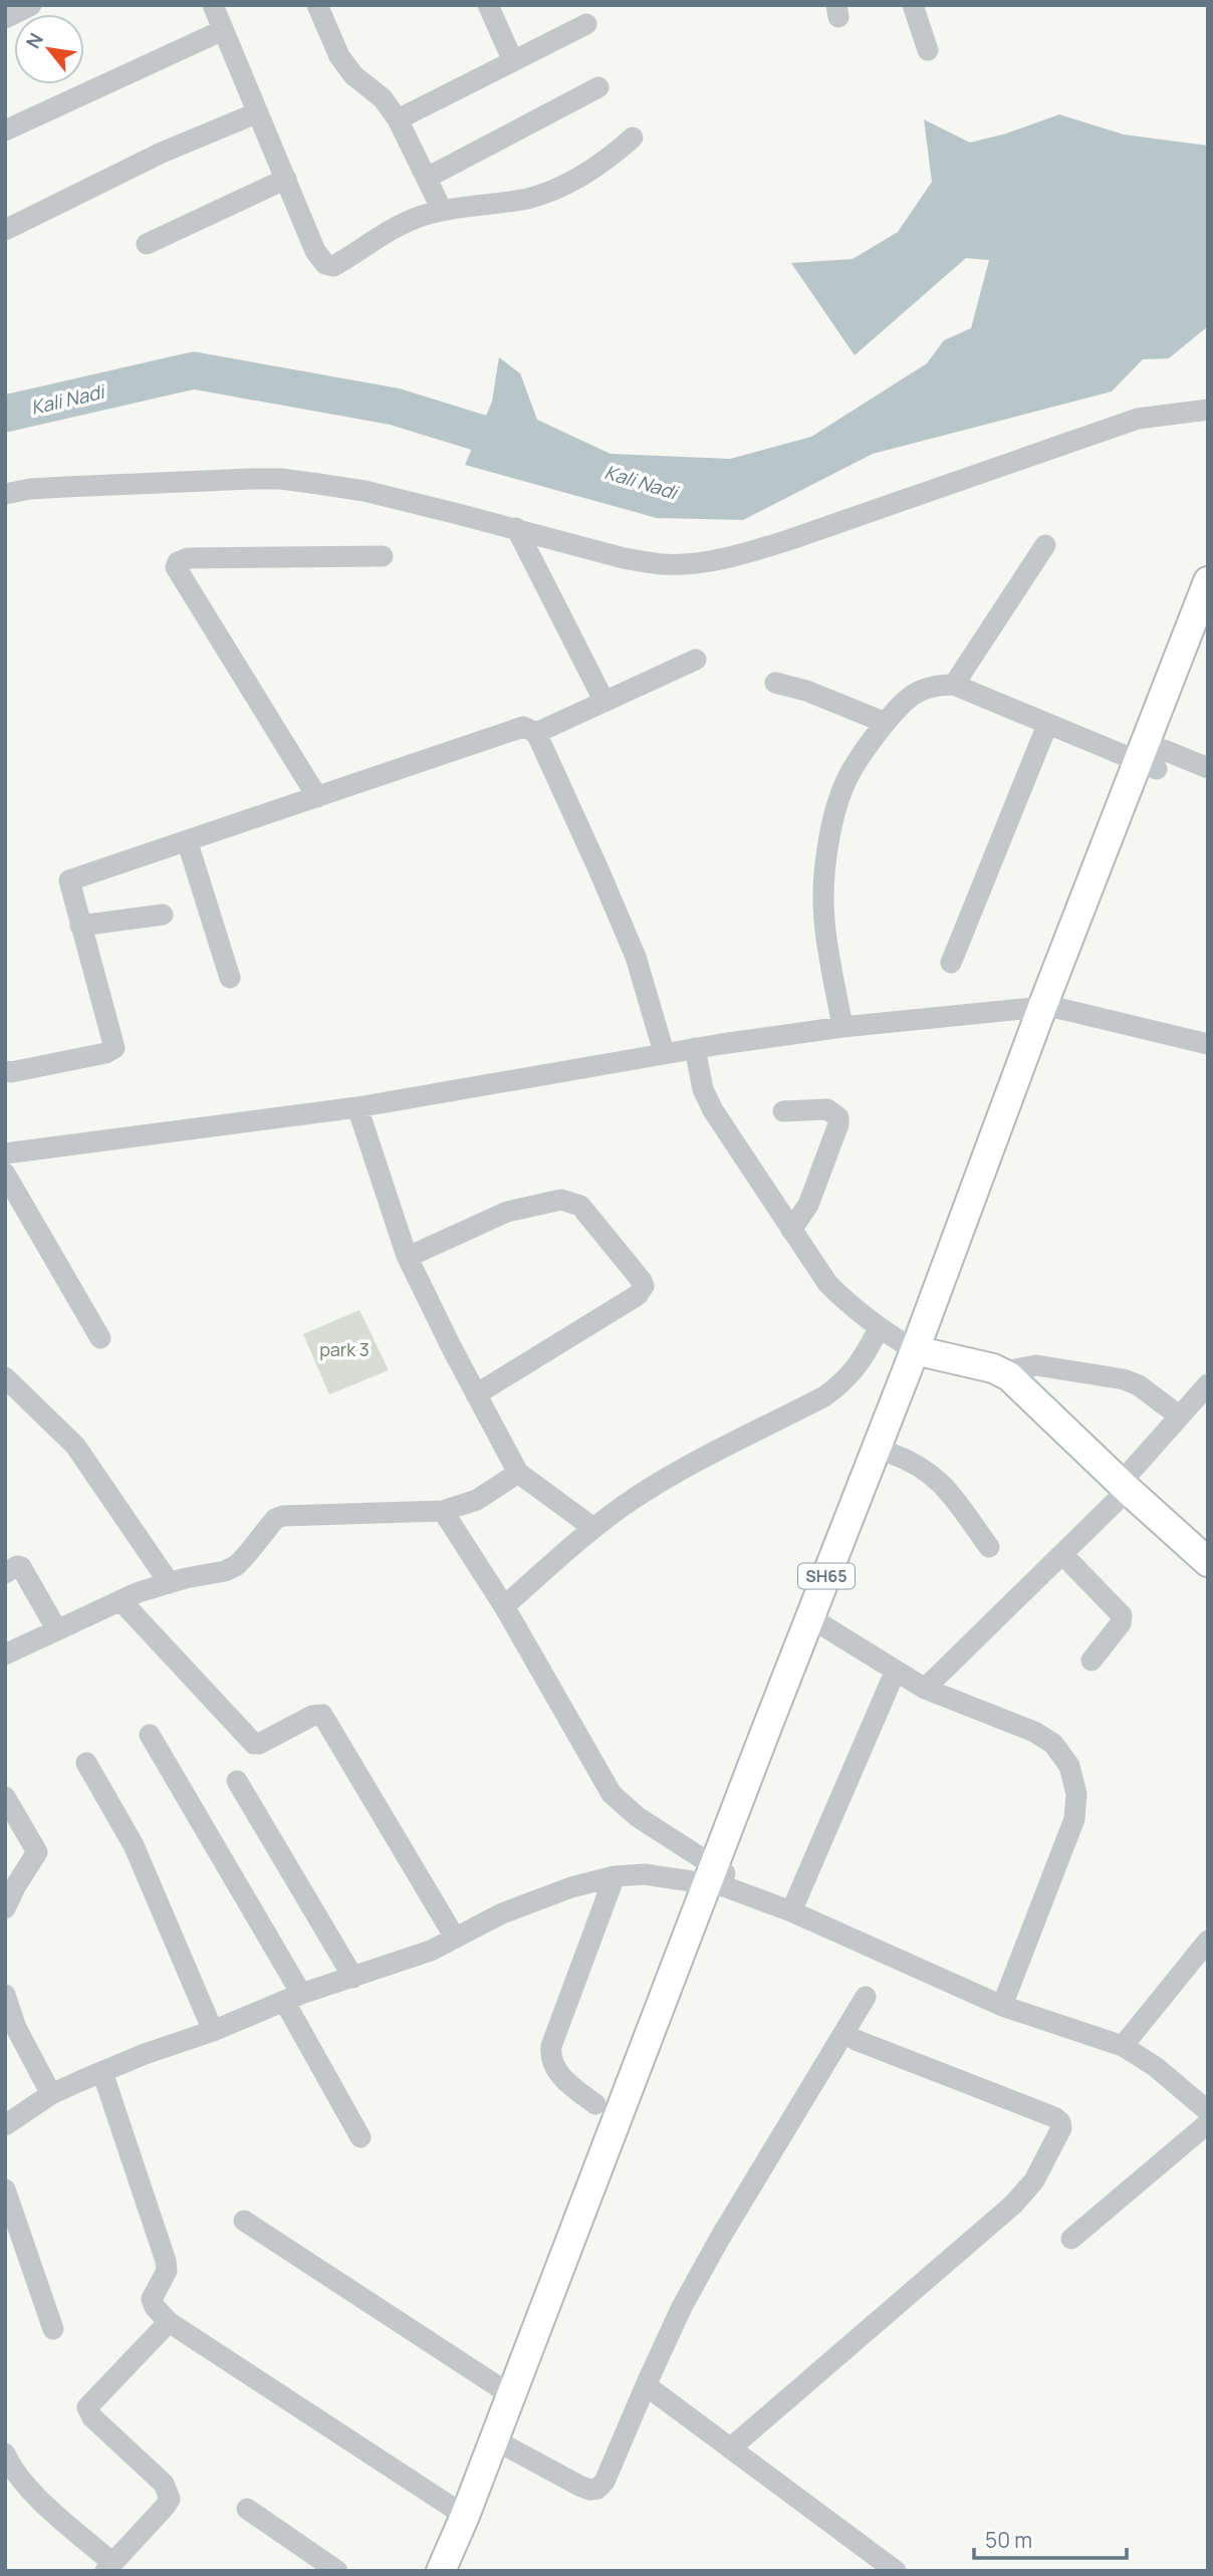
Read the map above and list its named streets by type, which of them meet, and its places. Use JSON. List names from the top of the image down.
{
  "streets": {
    "main road": ["SH65"]
  },
  "water": ["Kali Nadi"],
  "parks": ["park 3"],
  "scale_bar": "50 m",
  "north": "top left"
}
